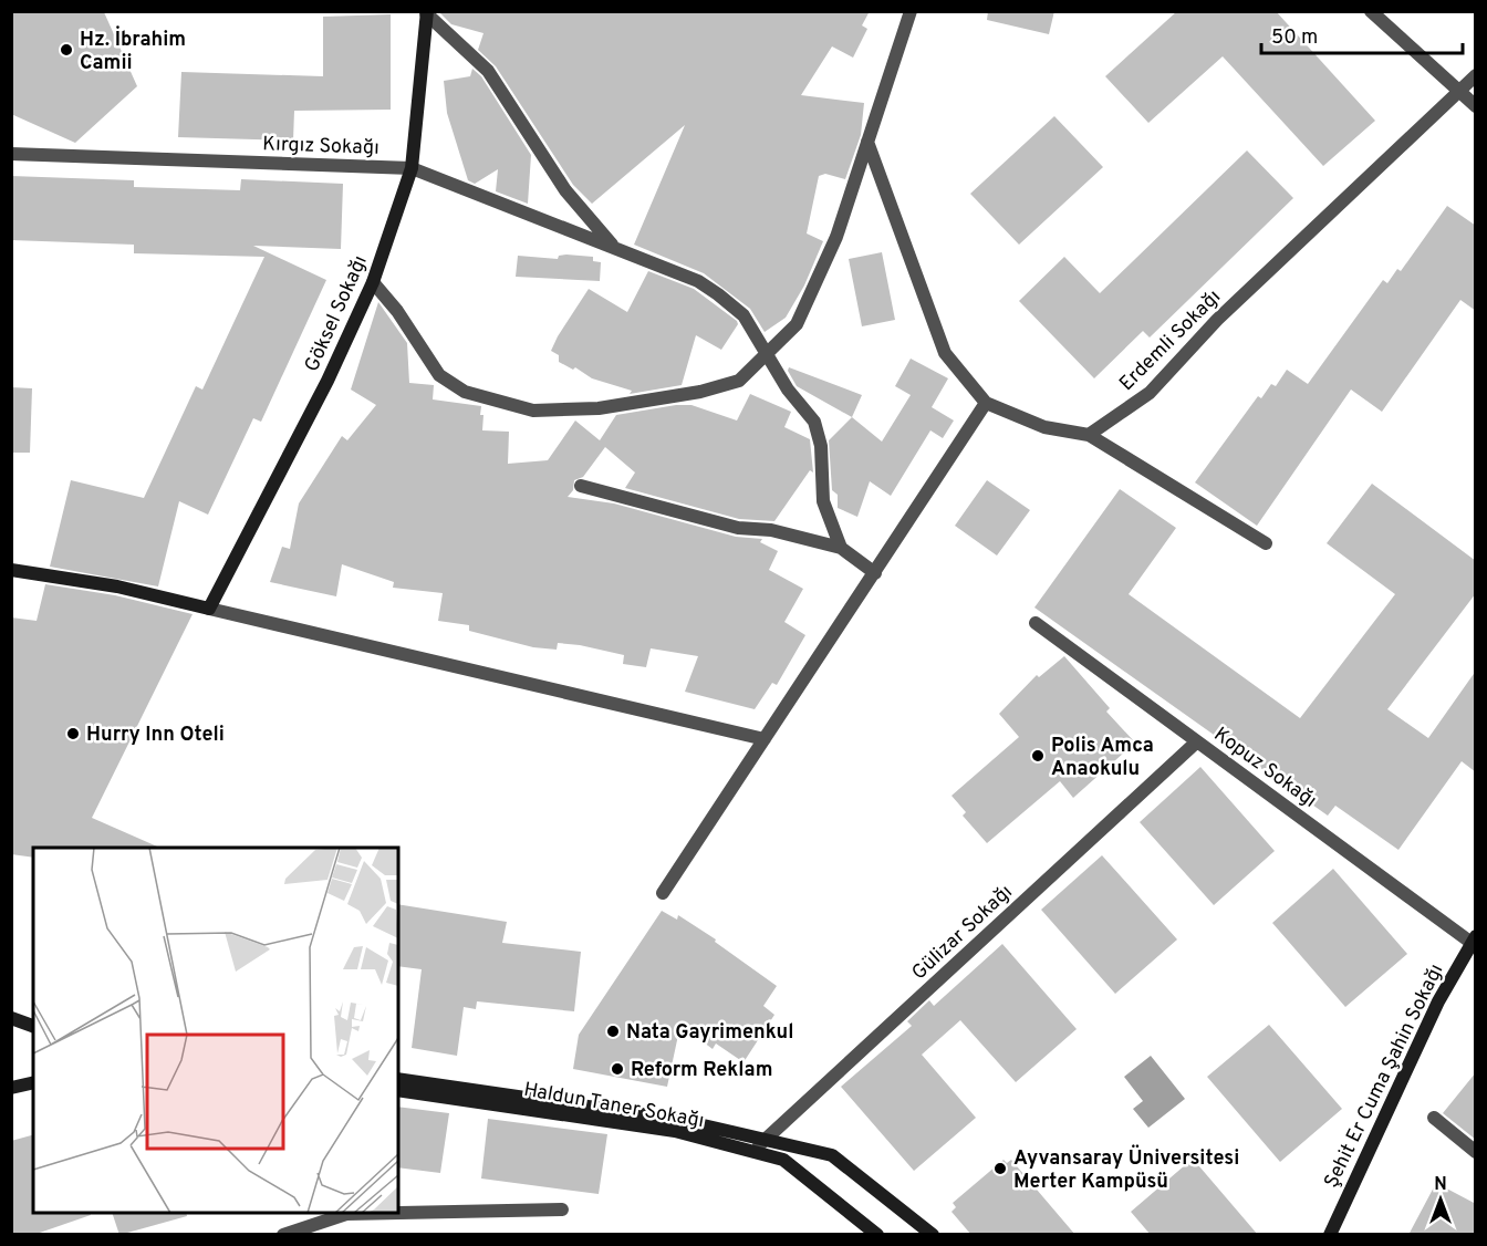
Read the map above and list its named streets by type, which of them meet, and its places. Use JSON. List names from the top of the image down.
{
  "streets": {
    "main road": ["Göksel Sokağı", "Şehit Er Cuma Şahin Sokağı", "Haldun Taner Sokağı"],
    "street": [
      "Kırgız Sokağı",
      "Erdemli Sokağı",
      "Kopuz Sokağı",
      "Gülizar Sokağı"
    ]
  },
  "crossings": [
    ["Kırgız Sokağı", "Göksel Sokağı"],
    ["Kopuz Sokağı", "Gülizar Sokağı"],
    ["Kopuz Sokağı", "Şehit Er Cuma Şahin Sokağı"],
    ["Gülizar Sokağı", "Haldun Taner Sokağı"]
  ],
  "places": [
    "Hz. İbrahim Camii",
    "Hurry Inn Oteli",
    "Polis Amca Anaokulu",
    "Nata Gayrimenkul",
    "Reform Reklam",
    "Ayvansaray Üniversitesi Merter Kampüsü"
  ],
  "scale_bar": "50 m",
  "north": "top"
}
